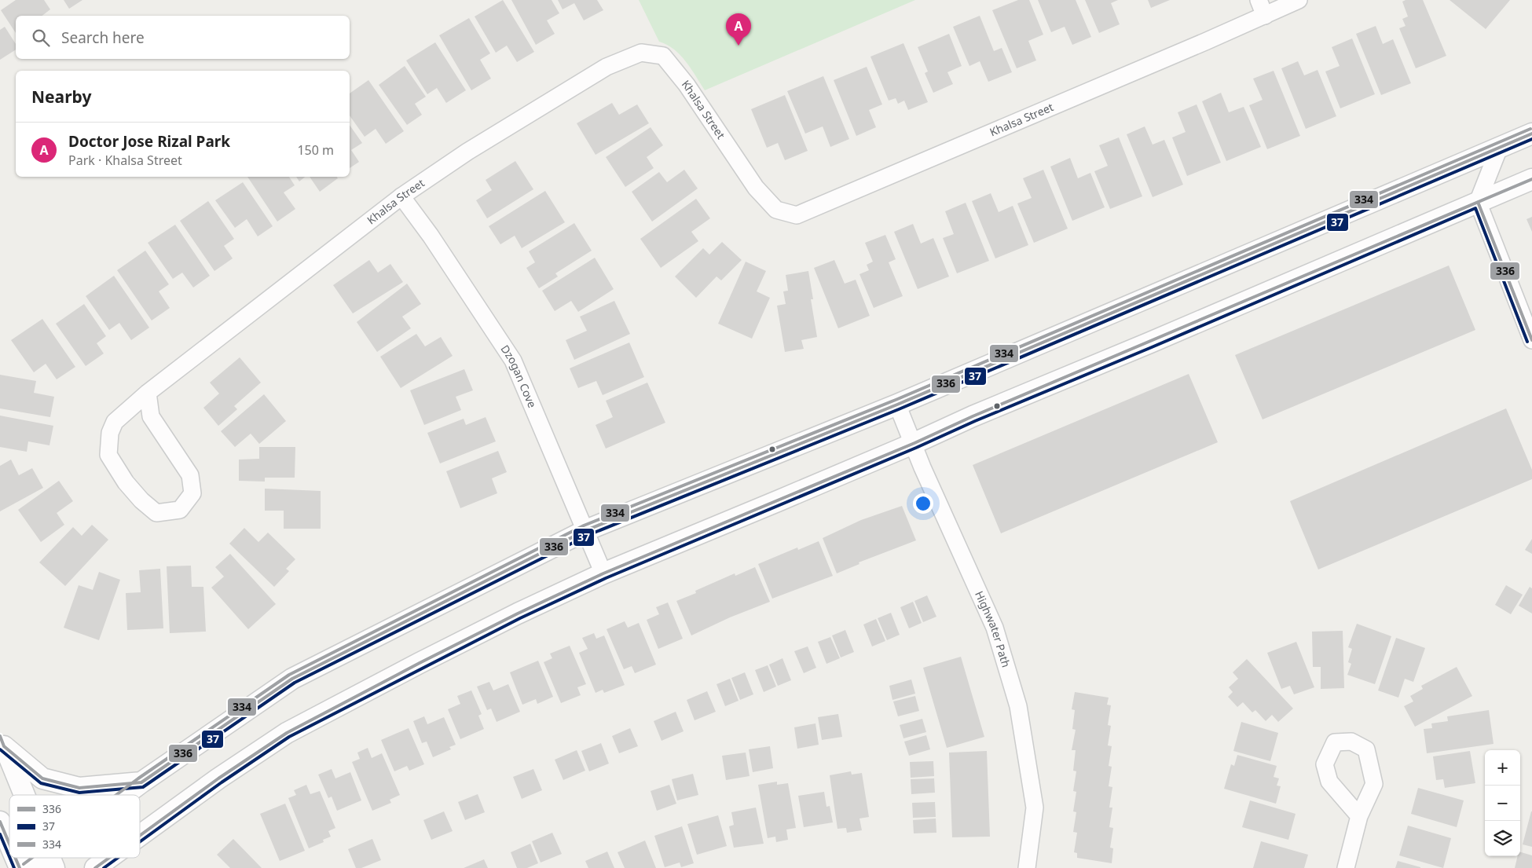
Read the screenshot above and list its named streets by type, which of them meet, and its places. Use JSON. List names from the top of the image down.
{
  "streets": {
    "street": ["Khalsa Street", "Dzogan Cove", "Highwater Path"]
  },
  "crossings": [
    ["Khalsa Street", "Dzogan Cove"]
  ],
  "lines": ["transit line 334", "transit line 336", "transit line 37"],
  "legend": ["336", "37", "334"],
  "page": {
    "pins": "A",
    "search": "Search here",
    "heading": "Nearby",
    "list": [
      {
        "mark": "A",
        "name": "Doctor Jose Rizal Park",
        "note": "Park · Khalsa Street",
        "value": "150 m"
      }
    ],
    "map_buttons": ["+", "−"]
  }
}
